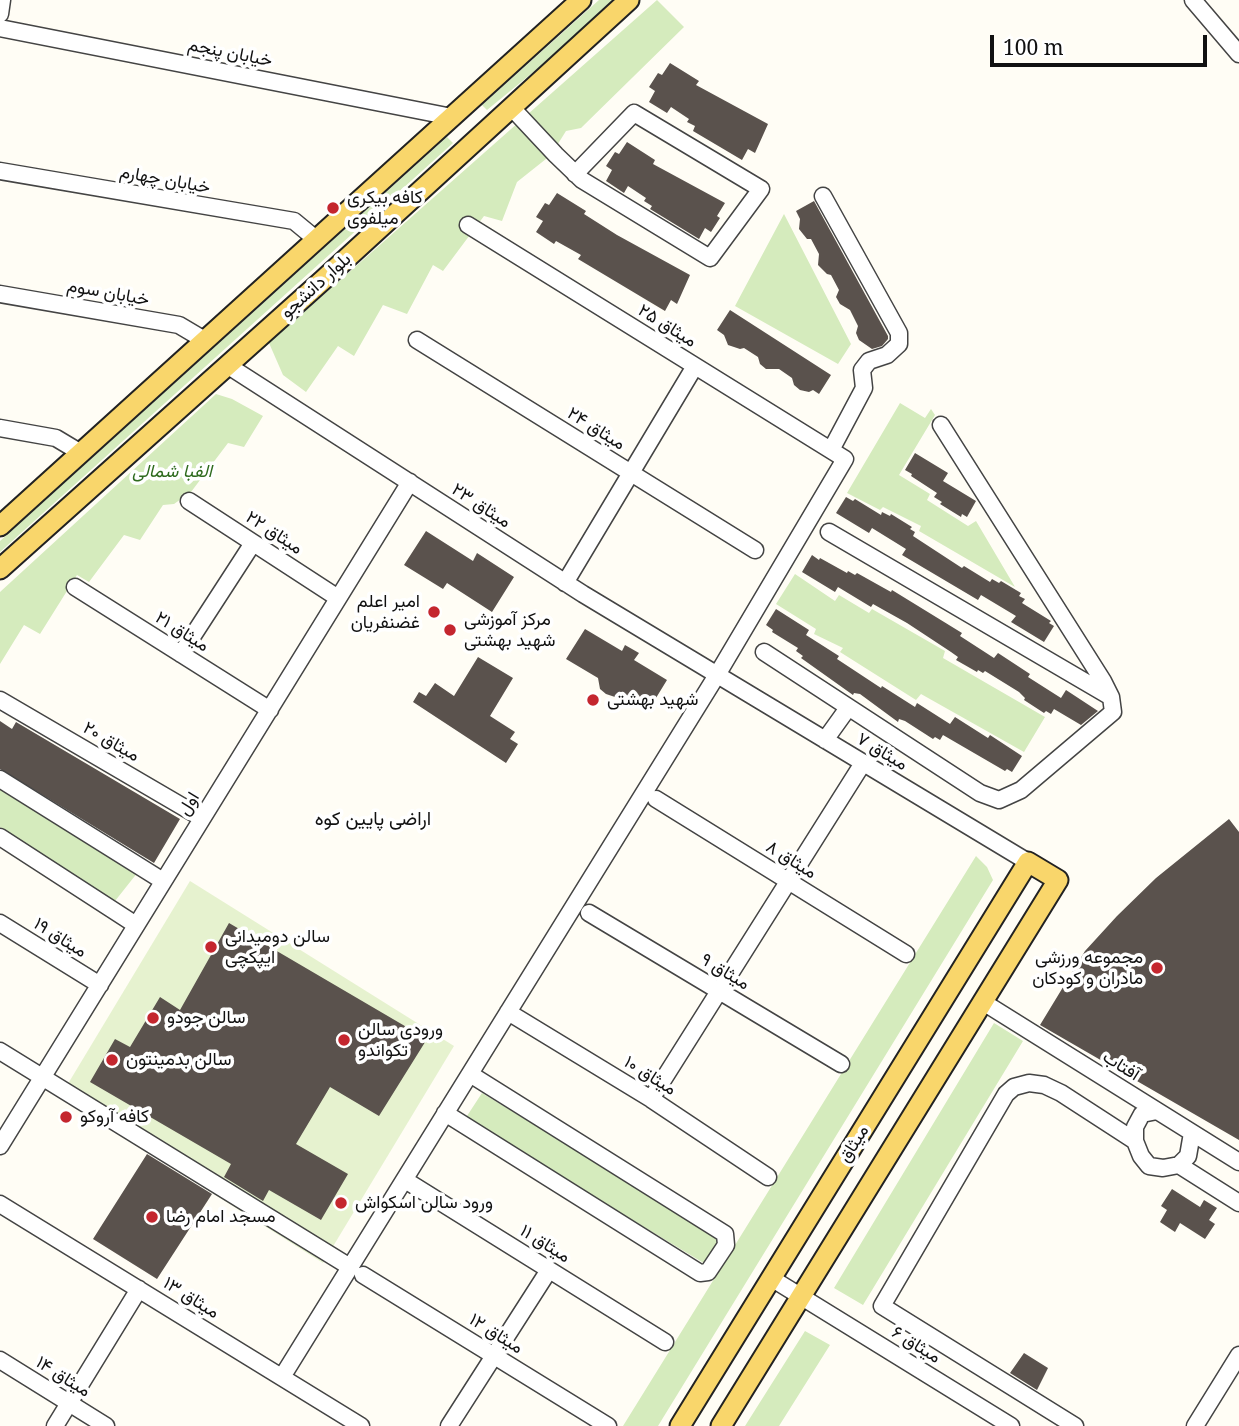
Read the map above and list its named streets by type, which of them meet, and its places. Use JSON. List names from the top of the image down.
{
  "streets": {
    "main road": ["بلوار دانشجو", "میثاق"],
    "street": [
      "خیابان پنجم",
      "خیابان چهارم",
      "خیابان سوم",
      "میثاق ۲۵",
      "میثاق ۲۴",
      "میثاق ۲۳",
      "میثاق ۲۲",
      "میثاق ۲۱",
      "میثاق ۲۰",
      "میثاق ۷",
      "اول",
      "میثاق ۸",
      "میثاق ۱۹",
      "میثاق ۹",
      "آفتاب",
      "میثاق ۱۰",
      "میثاق ۱۱",
      "میثاق ۱۳",
      "میثاق ۱۲",
      "میثاق ۶",
      "میثاق ۱۴"
    ]
  },
  "crossings": [
    ["خیابان پنجم", "بلوار دانشجو"],
    ["خیابان چهارم", "بلوار دانشجو"],
    ["بلوار دانشجو", "خیابان سوم"],
    ["بلوار دانشجو", "میثاق ۲۳"],
    ["میثاق ۲۳", "میثاق ۷"],
    ["میثاق ۲۳", "اول"],
    ["میثاق ۲۲", "اول"],
    ["میثاق ۲۱", "اول"],
    ["میثاق ۲۰", "اول"],
    ["میثاق ۷", "میثاق"],
    ["اول", "میثاق ۱۹"],
    ["اول", "میثاق ۱۲"],
    ["آفتاب", "میثاق"],
    ["میثاق", "میثاق ۶"]
  ],
  "districts": ["اراضی پایین کوه"],
  "parks": ["الفبا شمالی"],
  "places": [
    "کافه بیکری میلفوی",
    "امیر اعلم غضنفریان",
    "مرکز آموزشی شهید بهشتی",
    "شهید بهشتی",
    "سالن دومیدانی ایپکچی",
    "مجموعه ورزشی مادران و کودکان",
    "سالن جودو",
    "ورودی سالن تکواندو",
    "سالن بدمینتون",
    "کافه آروکو",
    "ورود سالن اسکواش",
    "مسجد امام رضا"
  ],
  "scale_bar": "100 m"
}
